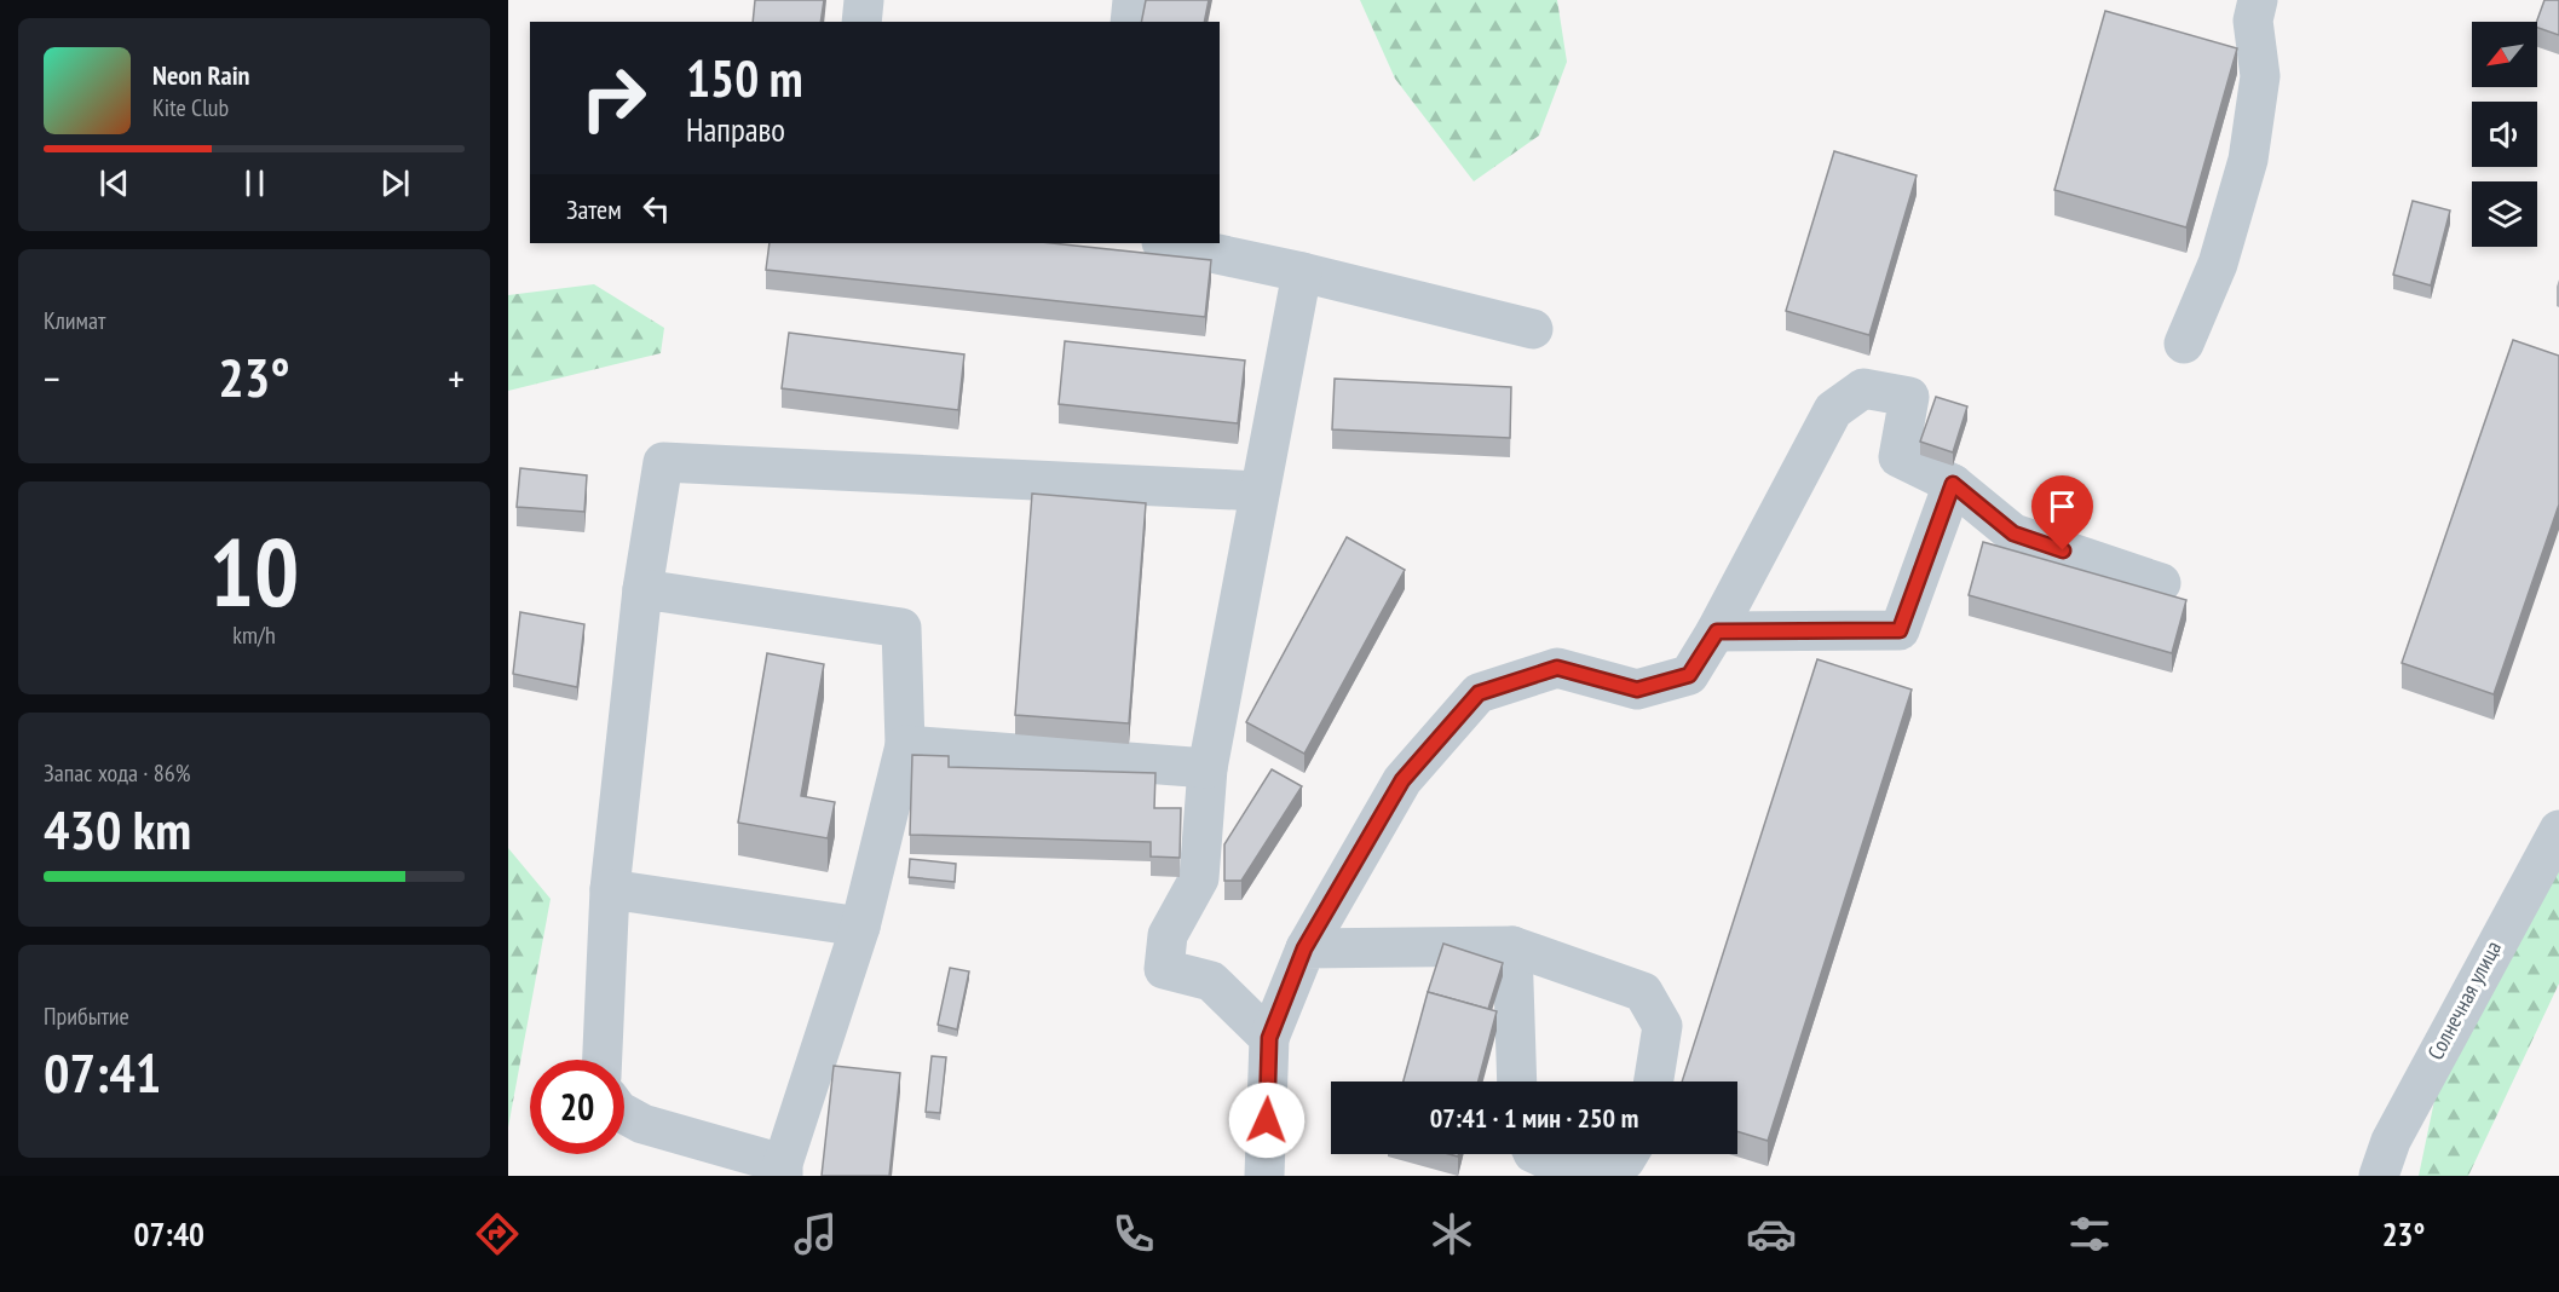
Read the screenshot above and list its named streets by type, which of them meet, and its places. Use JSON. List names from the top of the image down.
{
  "streets": {
    "street": ["Солнечная улица"]
  },
  "north": "bottom left",
  "page": {
    "turn": ["150 m", "Направо"],
    "song": ["Neon Rain", "Kite Club"],
    "then": "Затем",
    "tile": [
      "Климат",
      ["10", "km/h"],
      ["Запас хода · 86%", "430 km"],
      ["Прибытие", "07:41"]
    ],
    "heat": ["−", "23°", "+"],
    "limit": "20",
    "trip": "07:41 · 1 мин · 250 m",
    "tabs": ["07:40", "23°"]
  }
}
